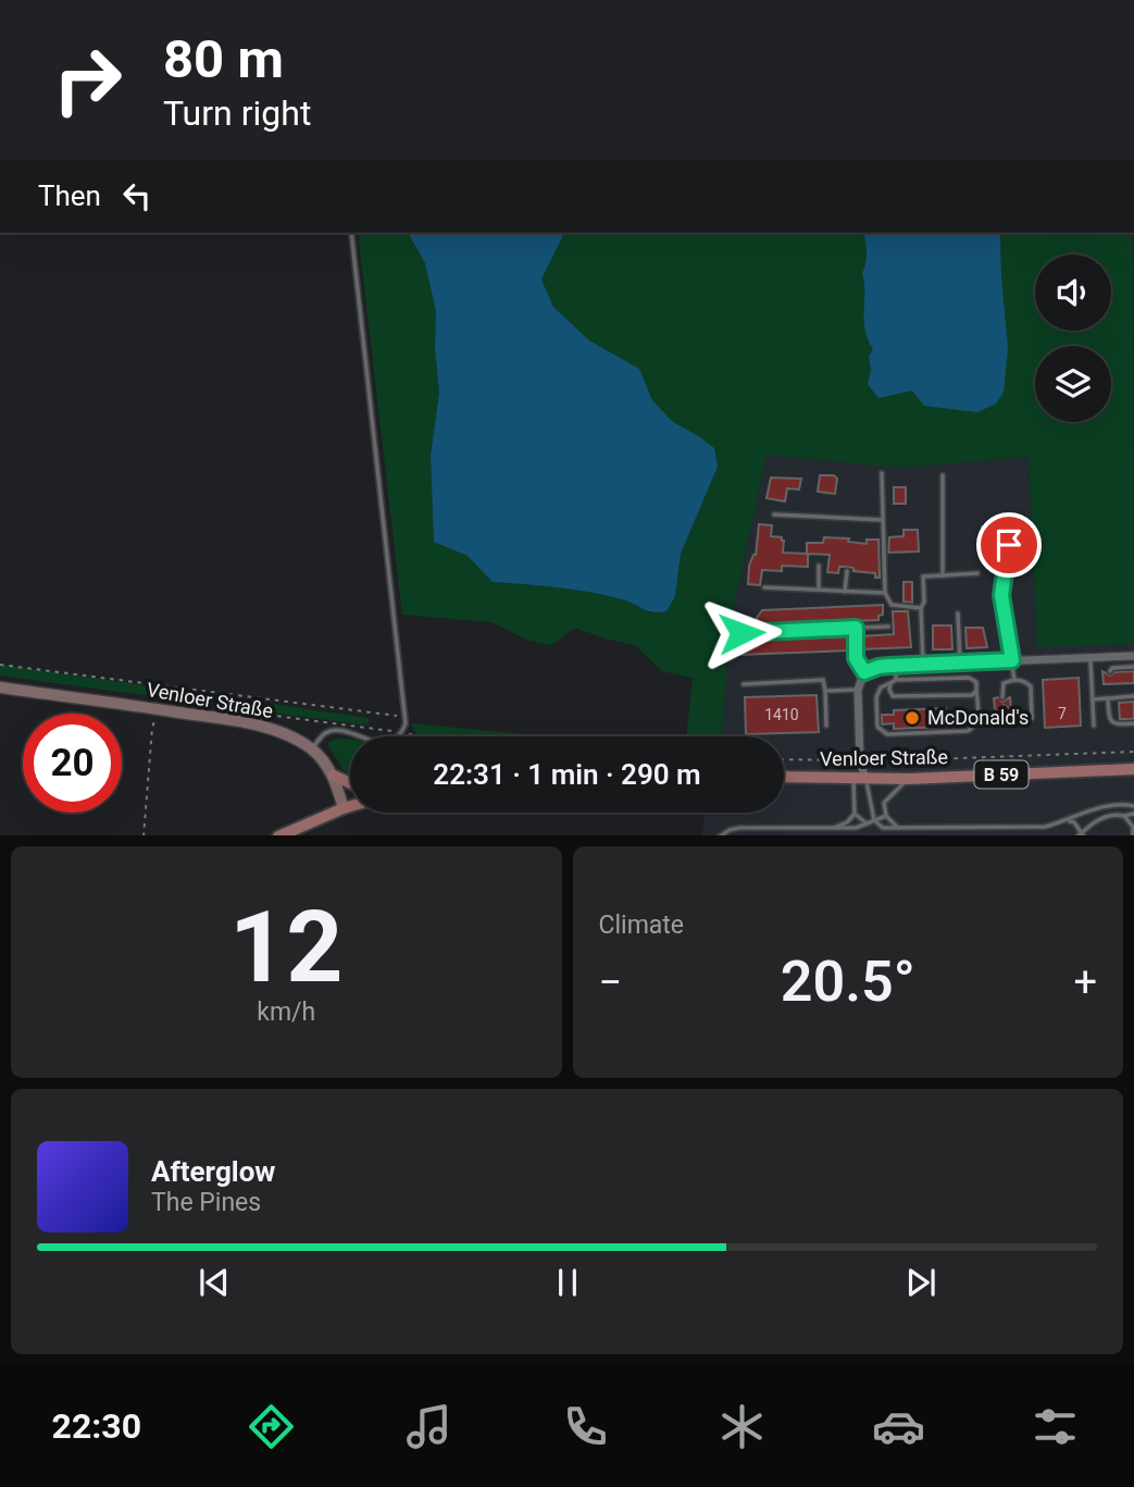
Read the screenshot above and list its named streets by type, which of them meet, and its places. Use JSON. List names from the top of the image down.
{
  "streets": {
    "main road": ["Venloer Straße", "B 59"]
  },
  "places": ["McDonald's"],
  "house_numbers": ["7", "1410"],
  "page": {
    "turn": ["80 m", "Turn right"],
    "then": "Then",
    "limit": "20",
    "trip": "22:31 · 1 min · 290 m",
    "tile": [
      ["12", "km/h"],
      "Climate"
    ],
    "heat": ["−", "20.5°", "+"],
    "song": ["Afterglow", "The Pines"],
    "tabs": "22:30"
  }
}
